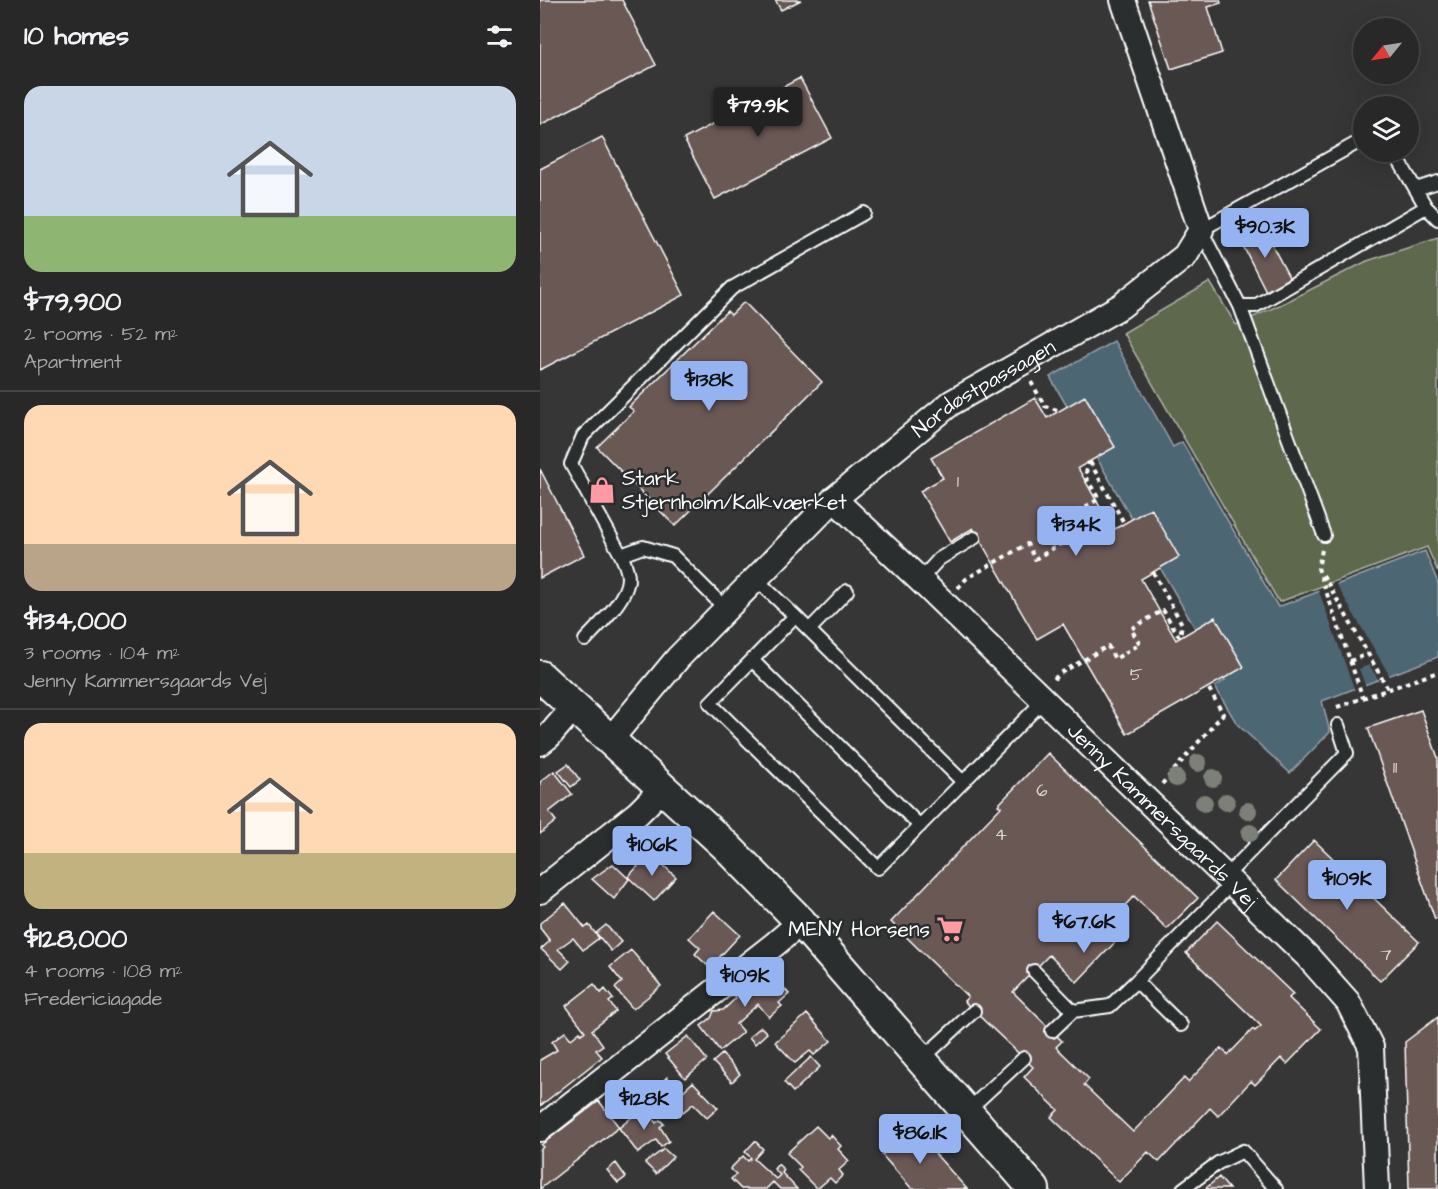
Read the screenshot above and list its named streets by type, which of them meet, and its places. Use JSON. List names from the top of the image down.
{
  "streets": {
    "street": ["Nordøstpassagen", "Jenny Kammersgaards Vej"]
  },
  "crossings": [
    ["Nordøstpassagen", "Jenny Kammersgaards Vej"]
  ],
  "places": {
    "shop": ["Stark Stjernholm/Kalkværket"],
    "supermarket": ["MENY Horsens"]
  },
  "house_numbers": [
    "1",
    "5",
    "11",
    "6",
    "4",
    "7"
  ],
  "north": "bottom left",
  "page": {
    "heading": "10 homes",
    "list": [
      {
        "name": "$79,900",
        "note": "2 rooms · 52 m² · Apartment"
      },
      {
        "name": "$134,000",
        "note": "3 rooms · 104 m² · Jenny Kammersgaards Vej"
      },
      {
        "name": "$128,000",
        "note": "4 rooms · 108 m² · Fredericiagade"
      }
    ],
    "price": [
      "$79.9K",
      "$90.3K",
      "$138K",
      "$134K",
      "$106K",
      "$109K",
      "$67.6K",
      "$109K",
      "$128K",
      "$86.1K"
    ]
  }
}
